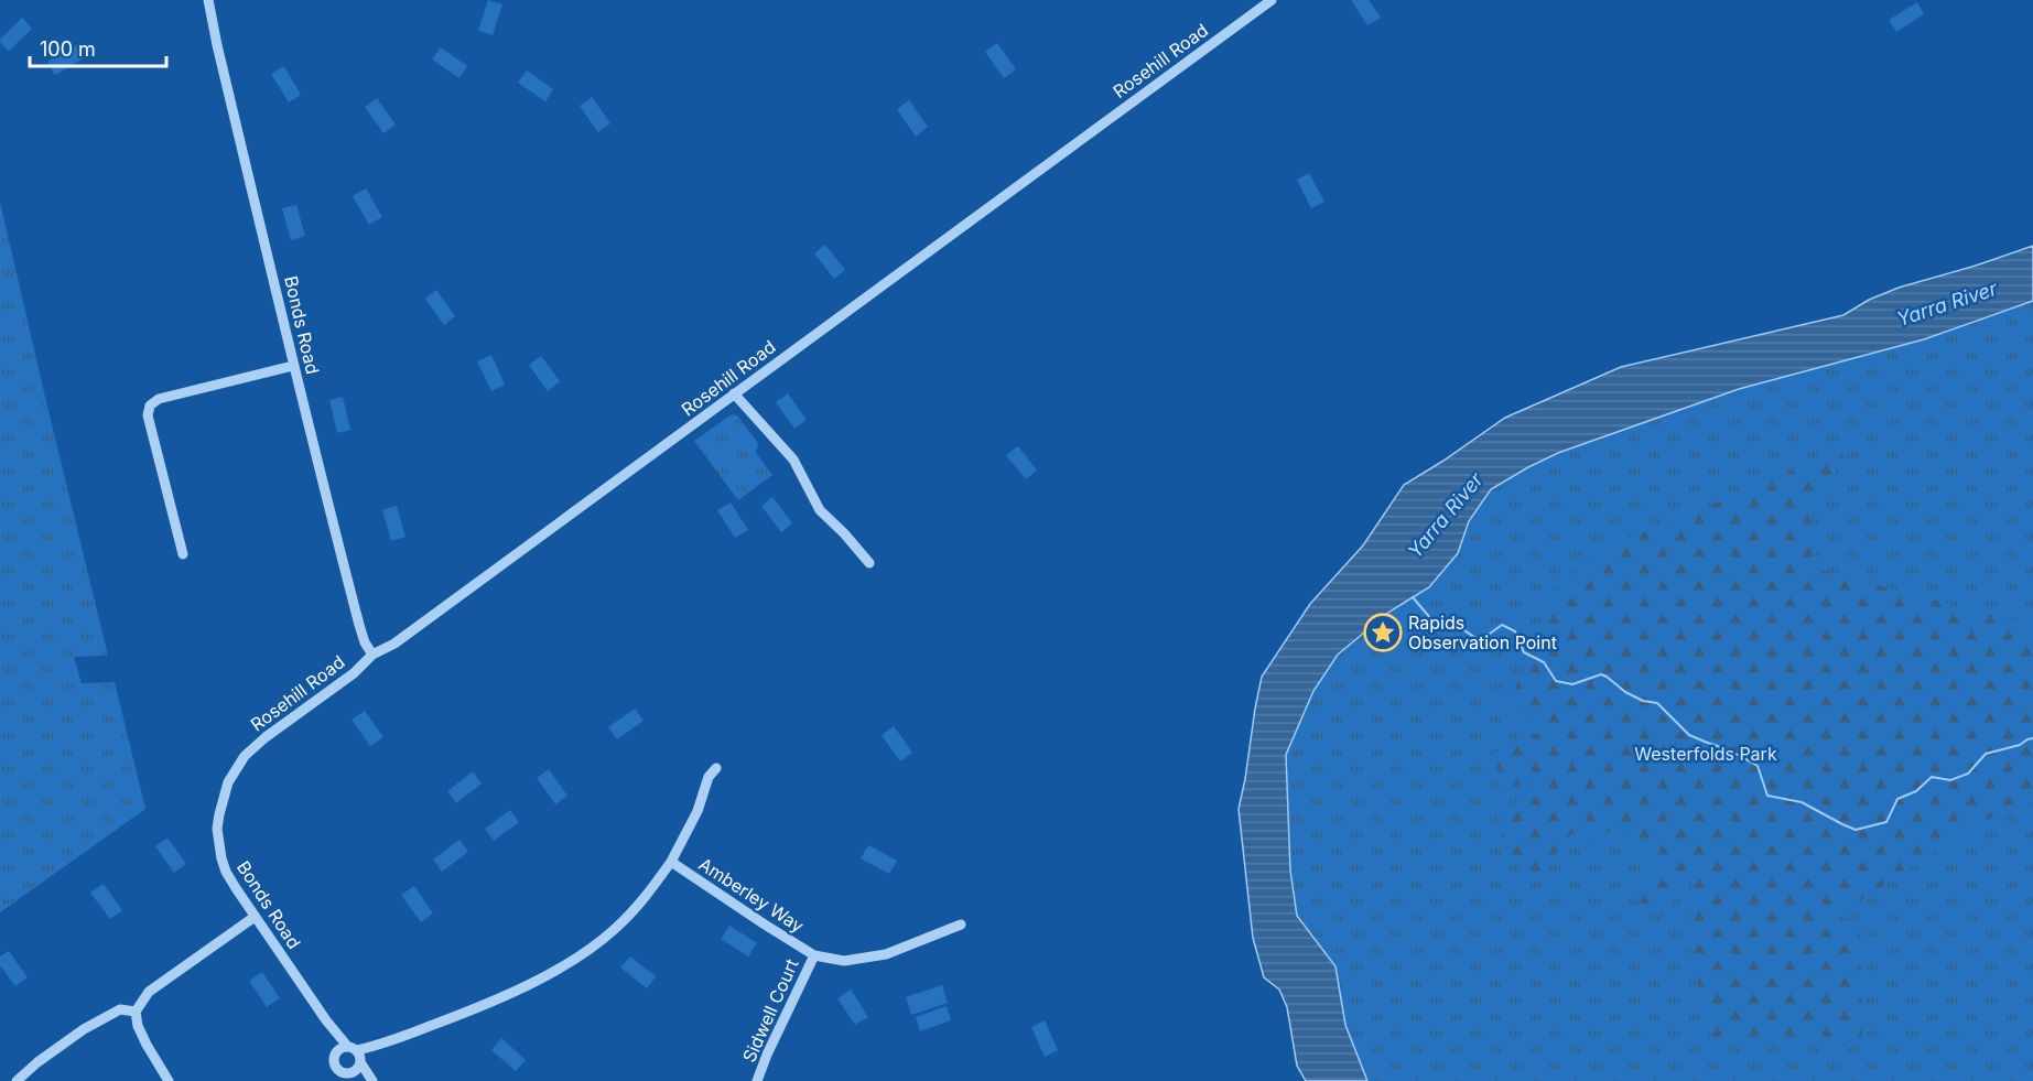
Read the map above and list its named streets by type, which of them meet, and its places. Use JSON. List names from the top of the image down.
{
  "streets": {
    "street": [
      "Rosehill Road",
      "Bonds Road",
      "Amberley Way",
      "Sidwell Court"
    ]
  },
  "crossings": [
    ["Rosehill Road", "Bonds Road"],
    ["Bonds Road", "Amberley Way"],
    ["Amberley Way", "Sidwell Court"]
  ],
  "water": ["Yarra River"],
  "parks": ["Westerfolds Park"],
  "places": {
    "place": ["Rapids Observation Point"]
  },
  "scale_bar": "100 m"
}
